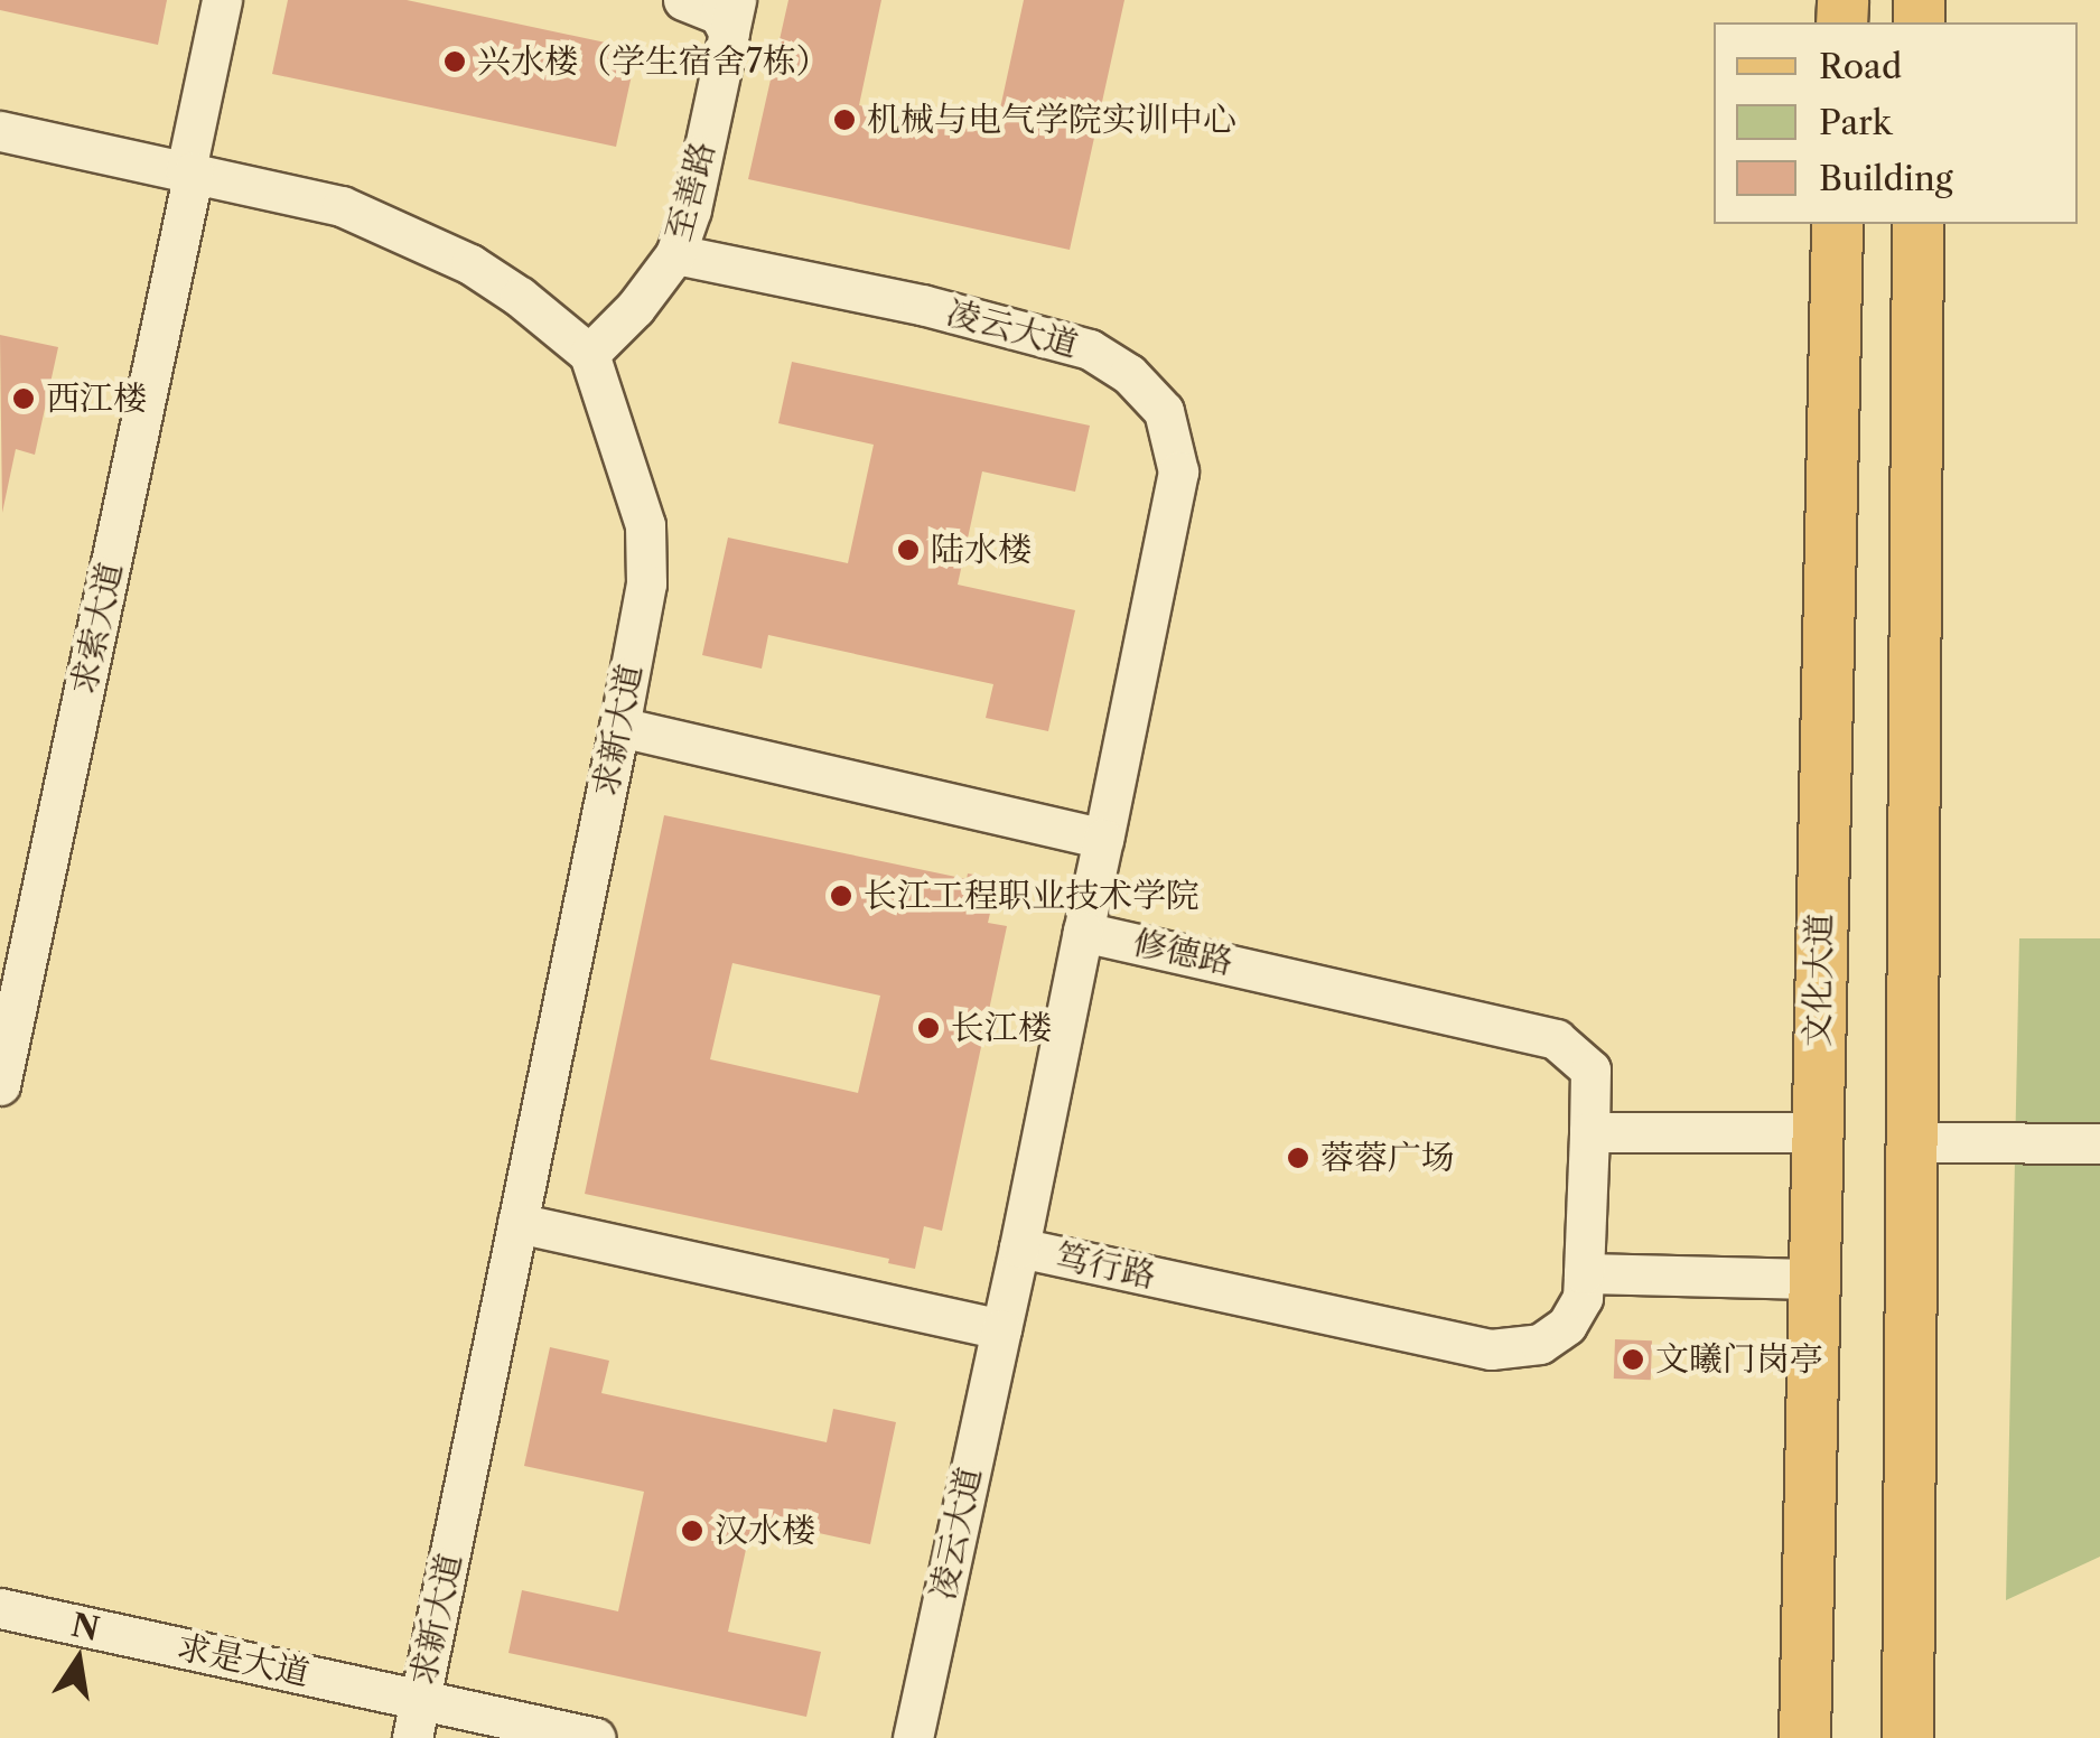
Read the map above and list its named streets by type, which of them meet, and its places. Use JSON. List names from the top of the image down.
{
  "streets": {
    "main road": ["文化大道"],
    "street": [
      "至善路",
      "凌云大道",
      "求索大道",
      "求新大道",
      "修德路",
      "笃行路",
      "求是大道"
    ]
  },
  "crossings": [
    ["至善路", "凌云大道"],
    ["至善路", "求新大道"],
    ["凌云大道", "笃行路"],
    ["求新大道", "求是大道"],
    ["修德路", "笃行路"]
  ],
  "places": [
    "兴水楼（学生宿舍7栋）",
    "机械与电气学院实训中心",
    "西江楼",
    "陆水楼",
    "长江工程职业技术学院",
    "长江楼",
    "蓉蓉广场",
    "文曦门岗亭",
    "汉水楼"
  ],
  "legend": ["Road", "Park", "Building"],
  "north": "top"
}
